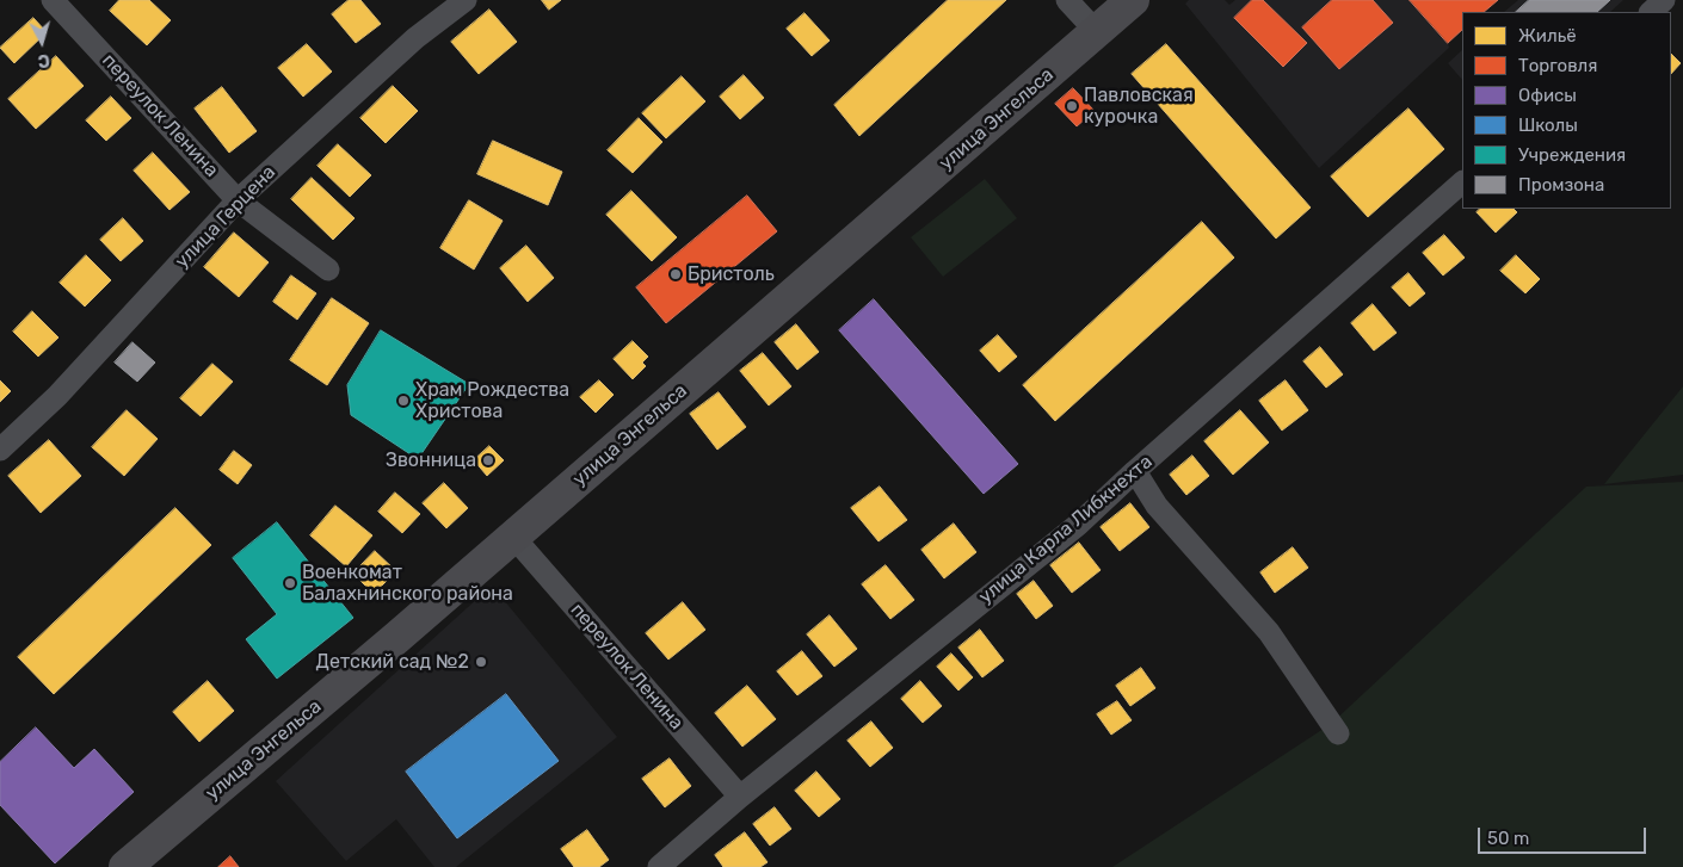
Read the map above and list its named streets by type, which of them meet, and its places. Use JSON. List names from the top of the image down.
{
  "streets": {
    "main road": ["улица Энгельса"],
    "street": ["переулок Ленина", "улица Герцена", "улица Карла Либкнехта"]
  },
  "crossings": [
    ["переулок Ленина", "улица Энгельса"],
    ["переулок Ленина", "улица Герцена"],
    ["переулок Ленина", "улица Карла Либкнехта"]
  ],
  "places": [
    "Павловская курочка",
    "Бристоль",
    "Храм Рождества Христова",
    "Звонница",
    "Военкомат Балахнинского района",
    "Детский сад №2"
  ],
  "legend": [
    "Жильё",
    "Торговля",
    "Офисы",
    "Школы",
    "Учреждения",
    "Промзона"
  ],
  "scale_bar": "50 m",
  "north": "bottom"
}
